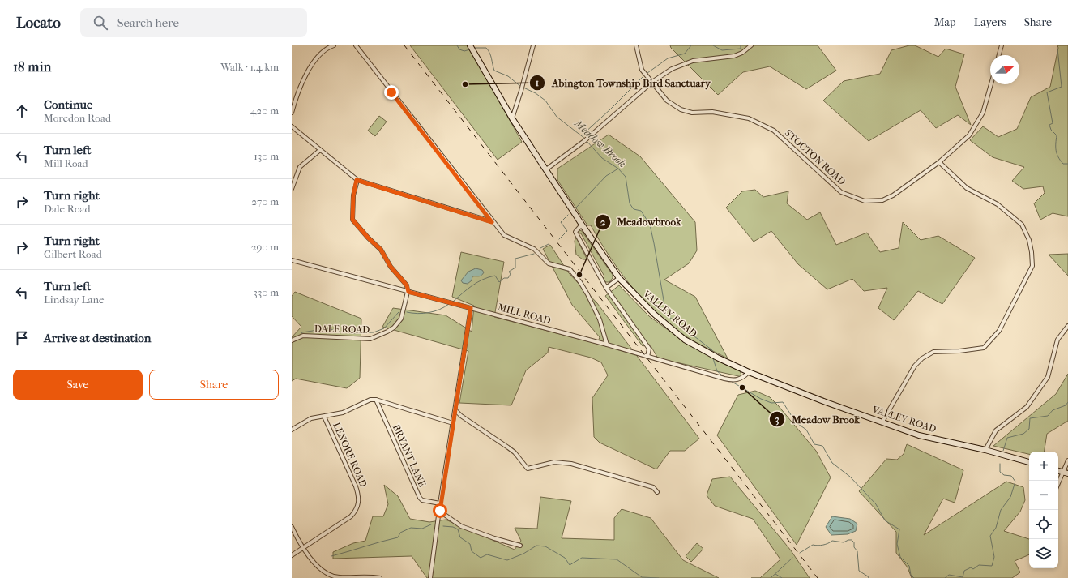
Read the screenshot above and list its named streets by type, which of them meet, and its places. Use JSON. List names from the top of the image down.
{
  "streets": {
    "main road": ["VALLEY ROAD"],
    "street": [
      "STOCTON ROAD",
      "MILL ROAD",
      "DALE ROAD",
      "LENORE ROAD",
      "BRYANT LANE"
    ]
  },
  "crossings": [
    ["MILL ROAD", "VALLEY ROAD"],
    ["MILL ROAD", "DALE ROAD"]
  ],
  "water": ["Meadow Brook"],
  "places": ["Abington Township Bird Sanctuary", "Meadowbrook", "Meadow Brook"],
  "north": "right",
  "page": {
    "header": "Locato",
    "search": "Search here",
    "nav": ["Map", "Layers", "Share"],
    "heading": ["18 min", "Walk · 1.4 km"],
    "list": [
      ["Continue", "Moredon Road", "420 m"],
      ["Turn left", "Mill Road", "130 m"],
      ["Turn right", "Dale Road", "270 m"],
      ["Turn right", "Gilbert Road", "290 m"],
      ["Turn left", "Lindsay Lane", "330 m"],
      "Arrive at destination"
    ],
    "buttons": ["Save", "Share"],
    "map_buttons": ["+", "−"]
  }
}
